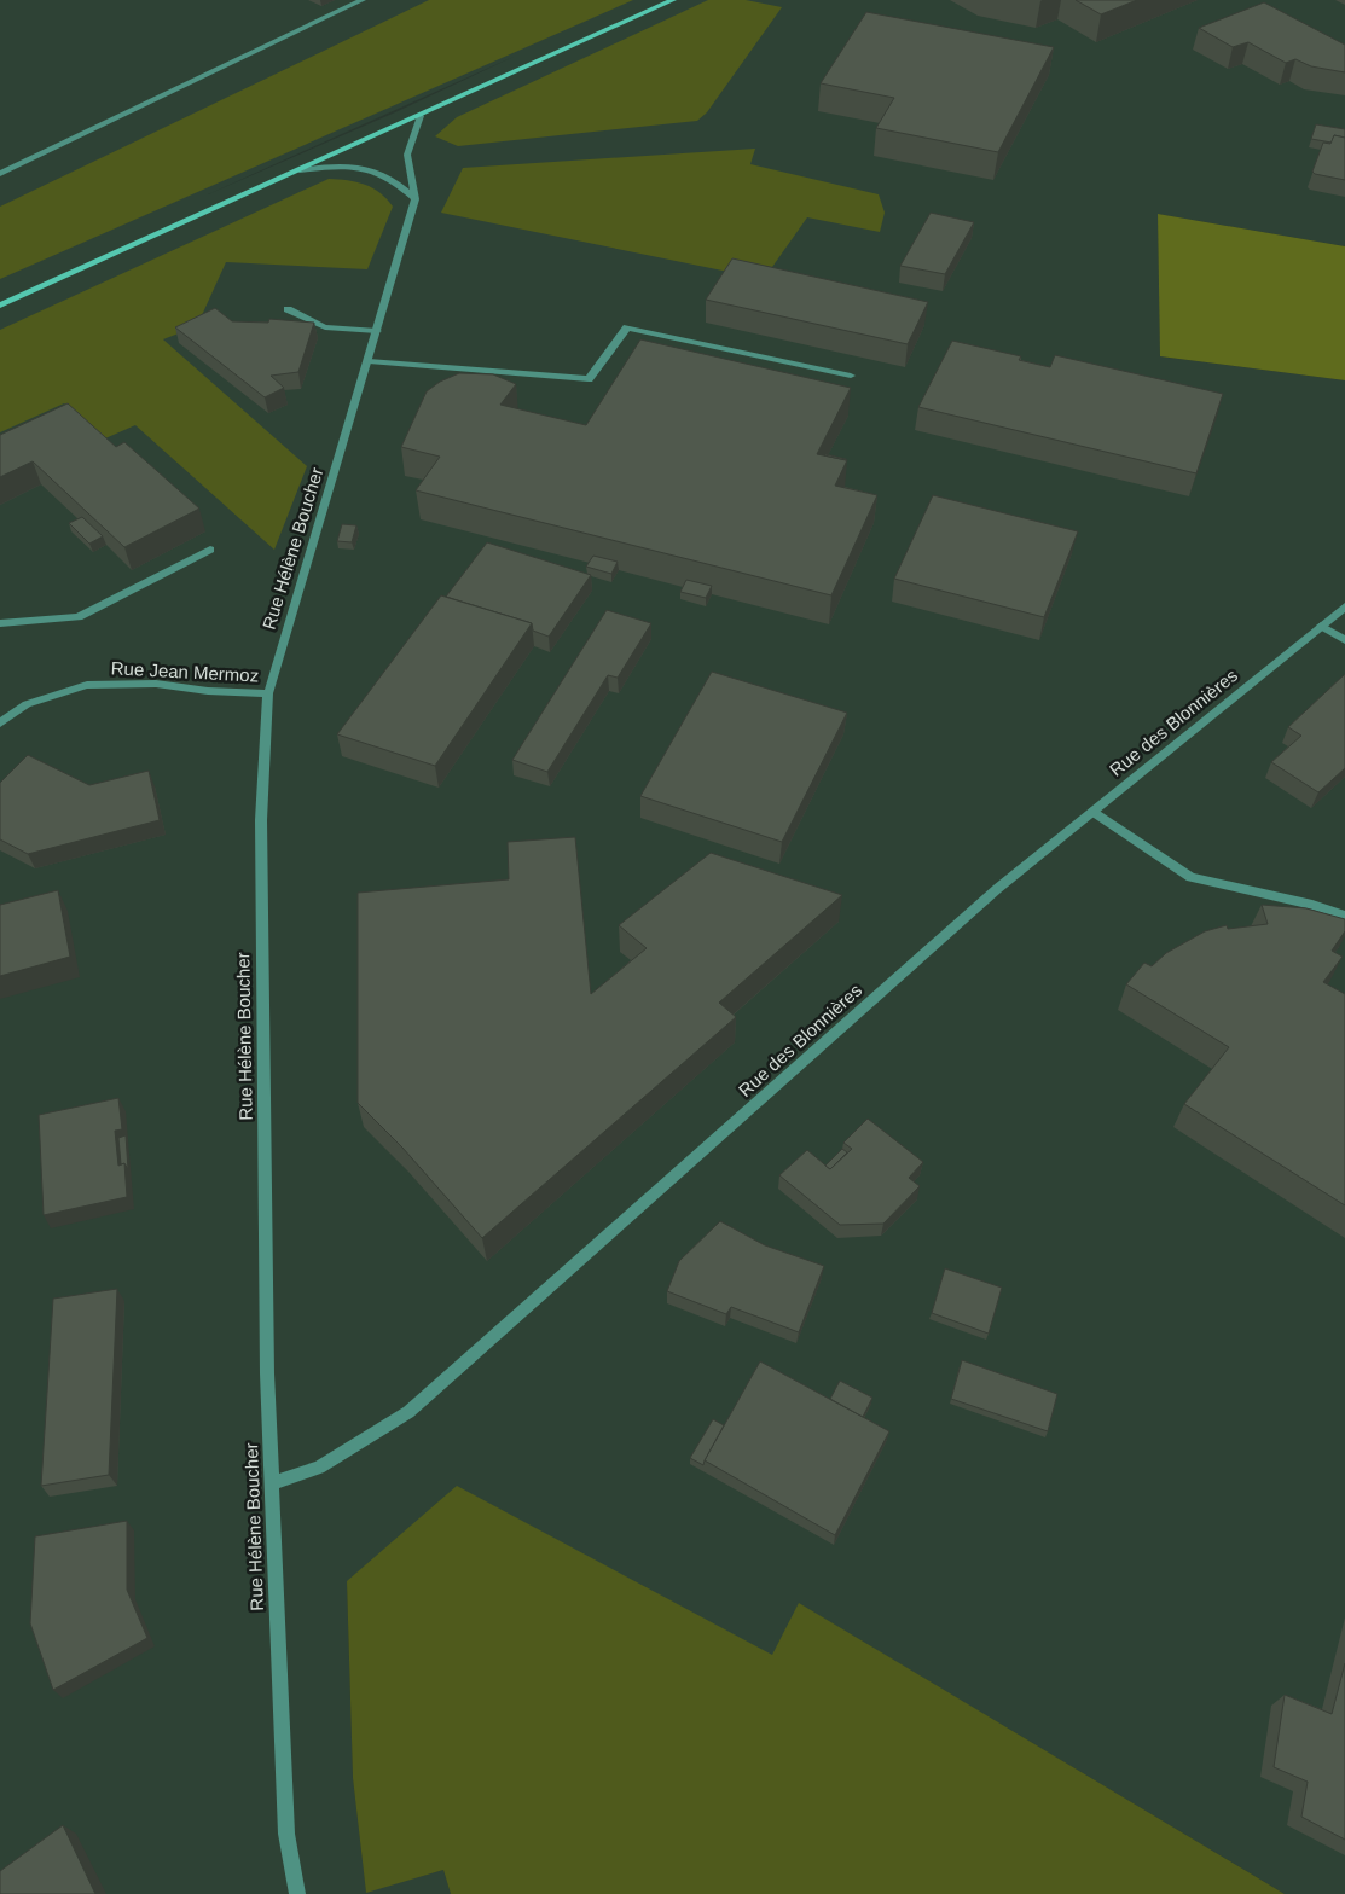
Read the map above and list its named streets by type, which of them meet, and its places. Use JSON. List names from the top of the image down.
{
  "streets": {
    "street": ["Rue Hélène Boucher", "Rue Jean Mermoz", "Rue des Blonnières"]
  },
  "crossings": [
    ["Rue Hélène Boucher", "Rue Jean Mermoz"],
    ["Rue Hélène Boucher", "Rue des Blonnières"]
  ]
}
